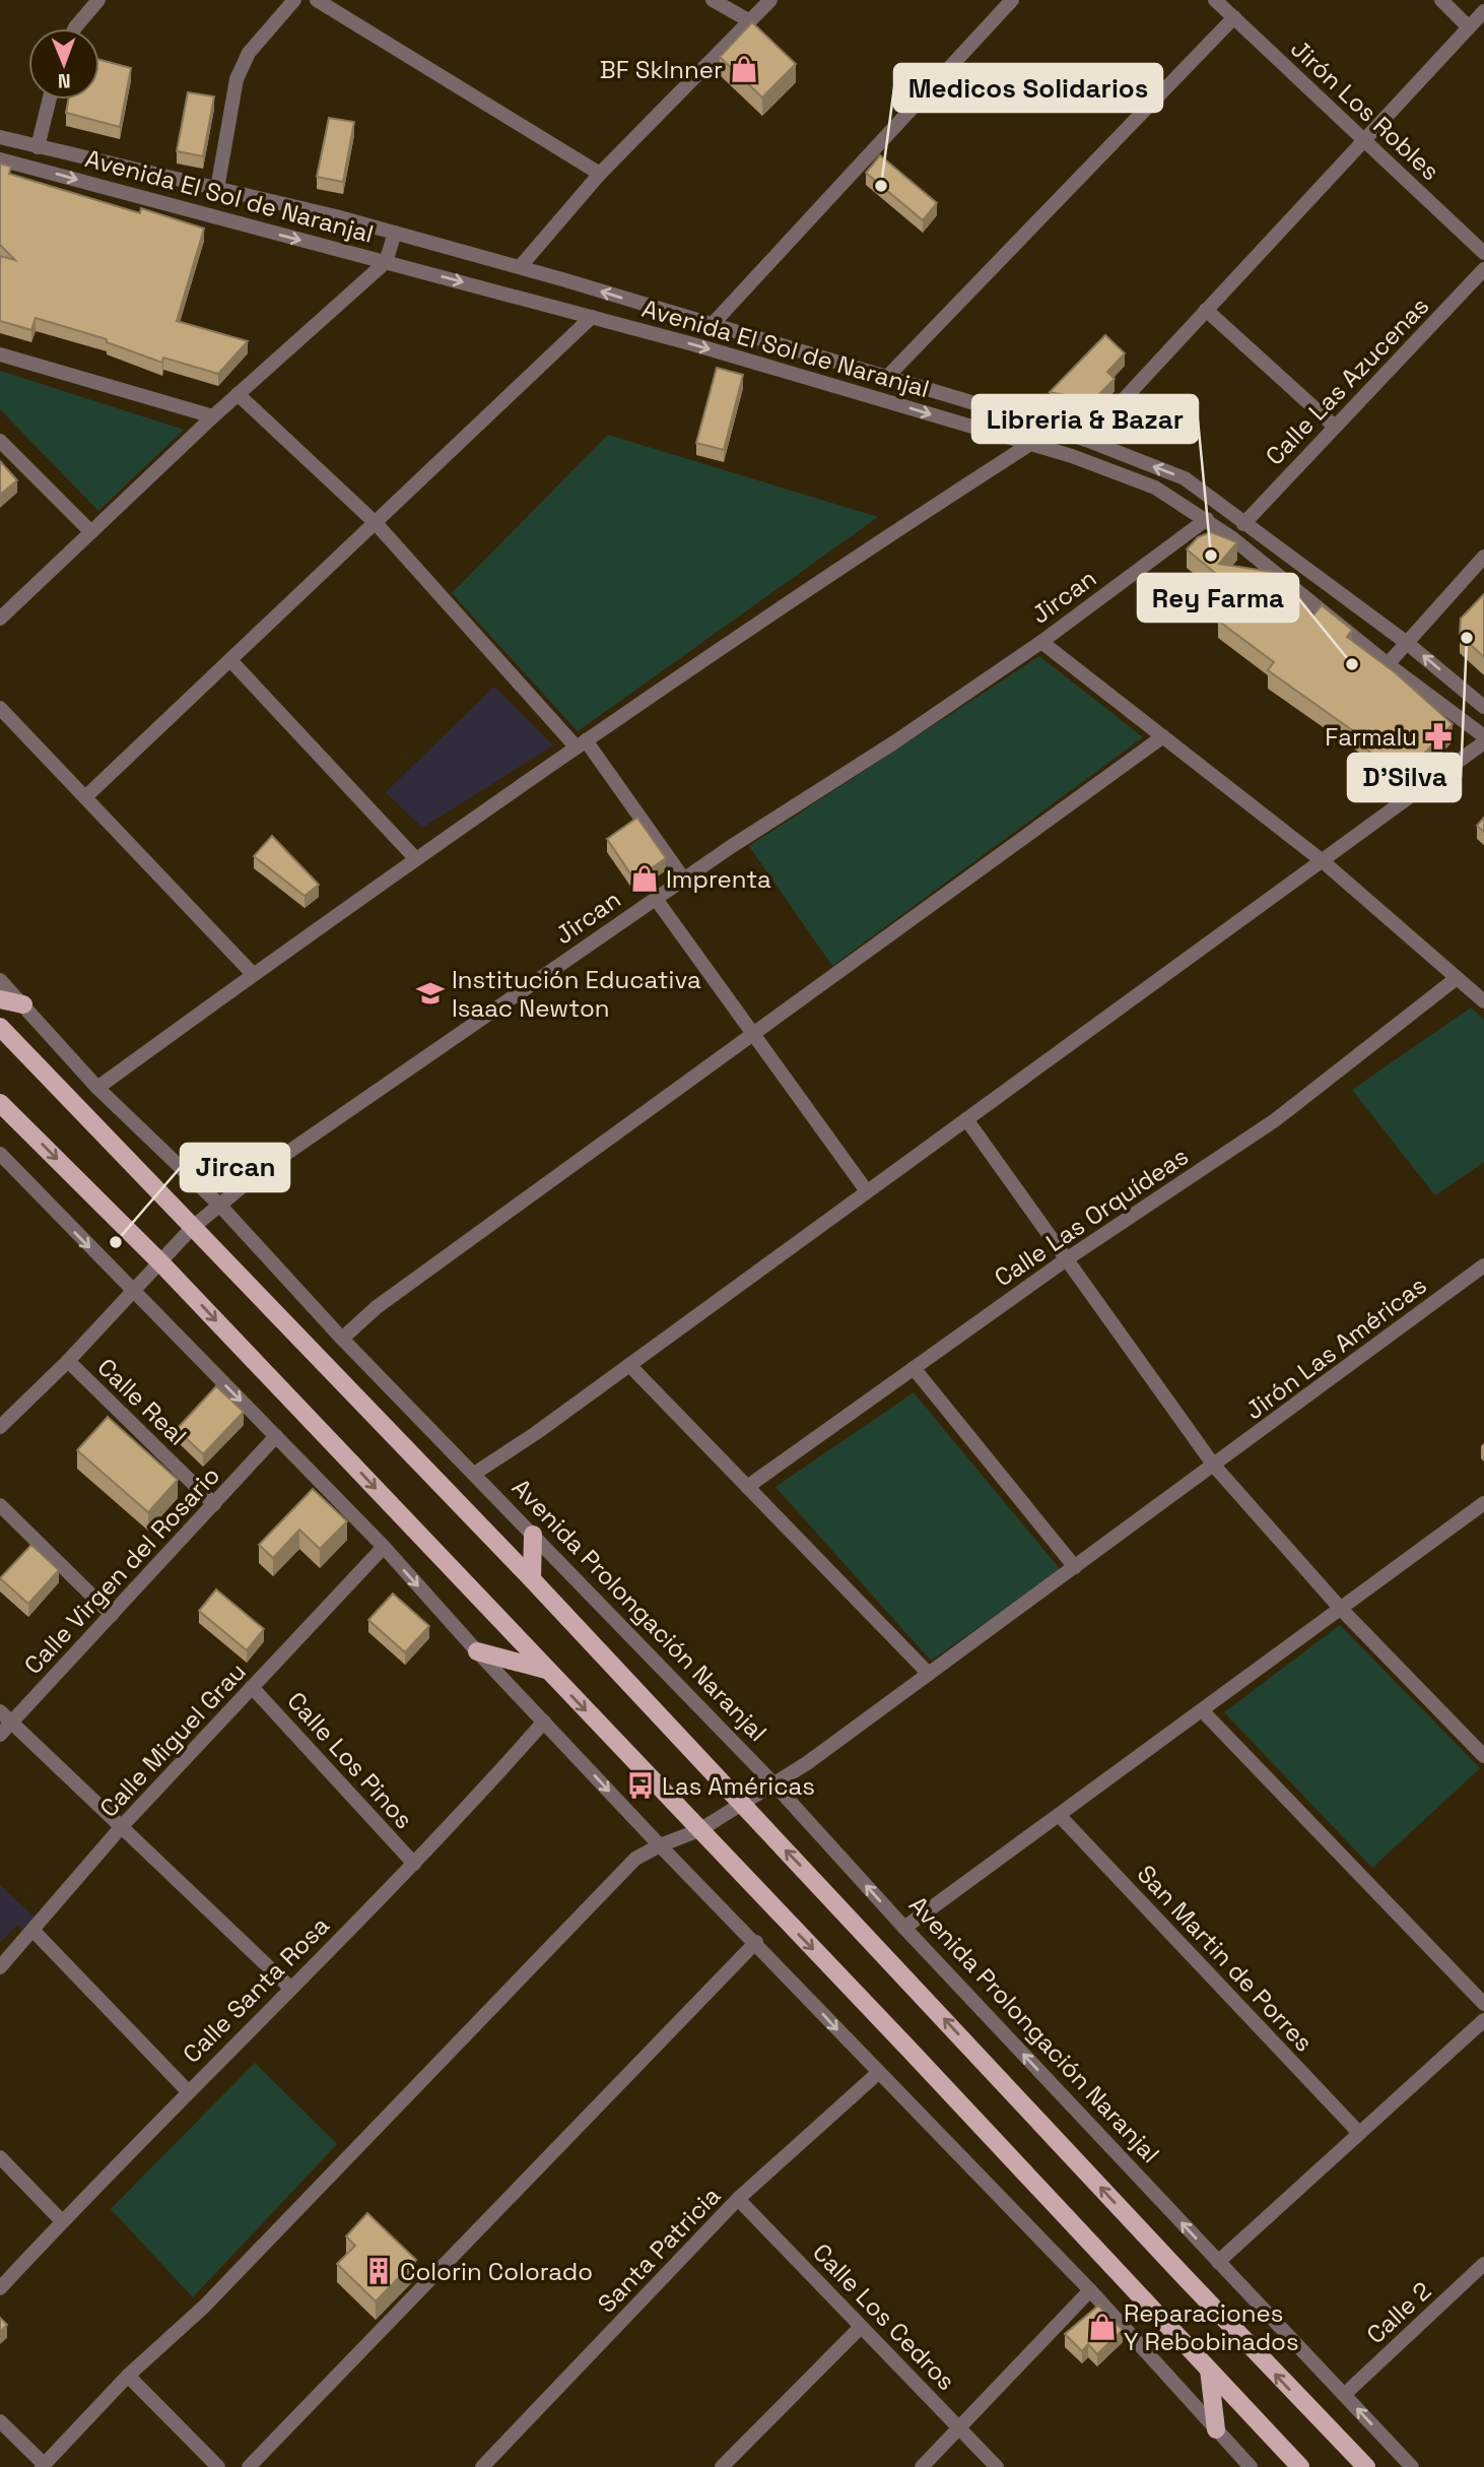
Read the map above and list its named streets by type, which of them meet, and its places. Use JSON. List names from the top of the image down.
{
  "streets": {
    "street": [
      "Jirón Los Robles",
      "Avenida El Sol de Naranjal",
      "Calle Las Azucenas",
      "Jircan",
      "Calle Las Orquídeas",
      "Jirón Las Américas",
      "Calle Real",
      "Calle Virgen del Rosario",
      "Avenida Prolongación Naranjal",
      "Calle Miguel Grau",
      "Calle Los Pinos",
      "San Martin de Porres",
      "Calle Santa Rosa",
      "Santa Patricia",
      "Calle 2",
      "Calle Los Cedros"
    ]
  },
  "crossings": [
    ["Avenida El Sol de Naranjal", "Calle Las Azucenas"],
    ["Avenida El Sol de Naranjal", "Jircan"],
    ["Jircan", "Calle Real"],
    ["Jircan", "Avenida Prolongación Naranjal"],
    ["Jirón Las Américas", "Avenida Prolongación Naranjal"],
    ["Calle Real", "Calle Virgen del Rosario"],
    ["Avenida Prolongación Naranjal", "Calle 2"],
    ["Calle Miguel Grau", "Calle Los Pinos"],
    ["Calle Los Pinos", "Calle Santa Rosa"],
    ["Santa Patricia", "Calle Los Cedros"]
  ],
  "places": {
    "shop": ["BF Sklnner", "Imprenta", "Reparaciones Y Rebobinados"],
    "other": [
      "Medicos Solidarios",
      "Libreria & Bazar",
      "D'Silva",
      "Rey Farma",
      "Jircan"
    ],
    "pharmacy": ["Farmalu"],
    "school or university": ["Institución Educativa Isaac Newton"],
    "bus stop": ["Las Américas"],
    "building": ["Colorin Colorado"]
  },
  "north": "bottom"
}
